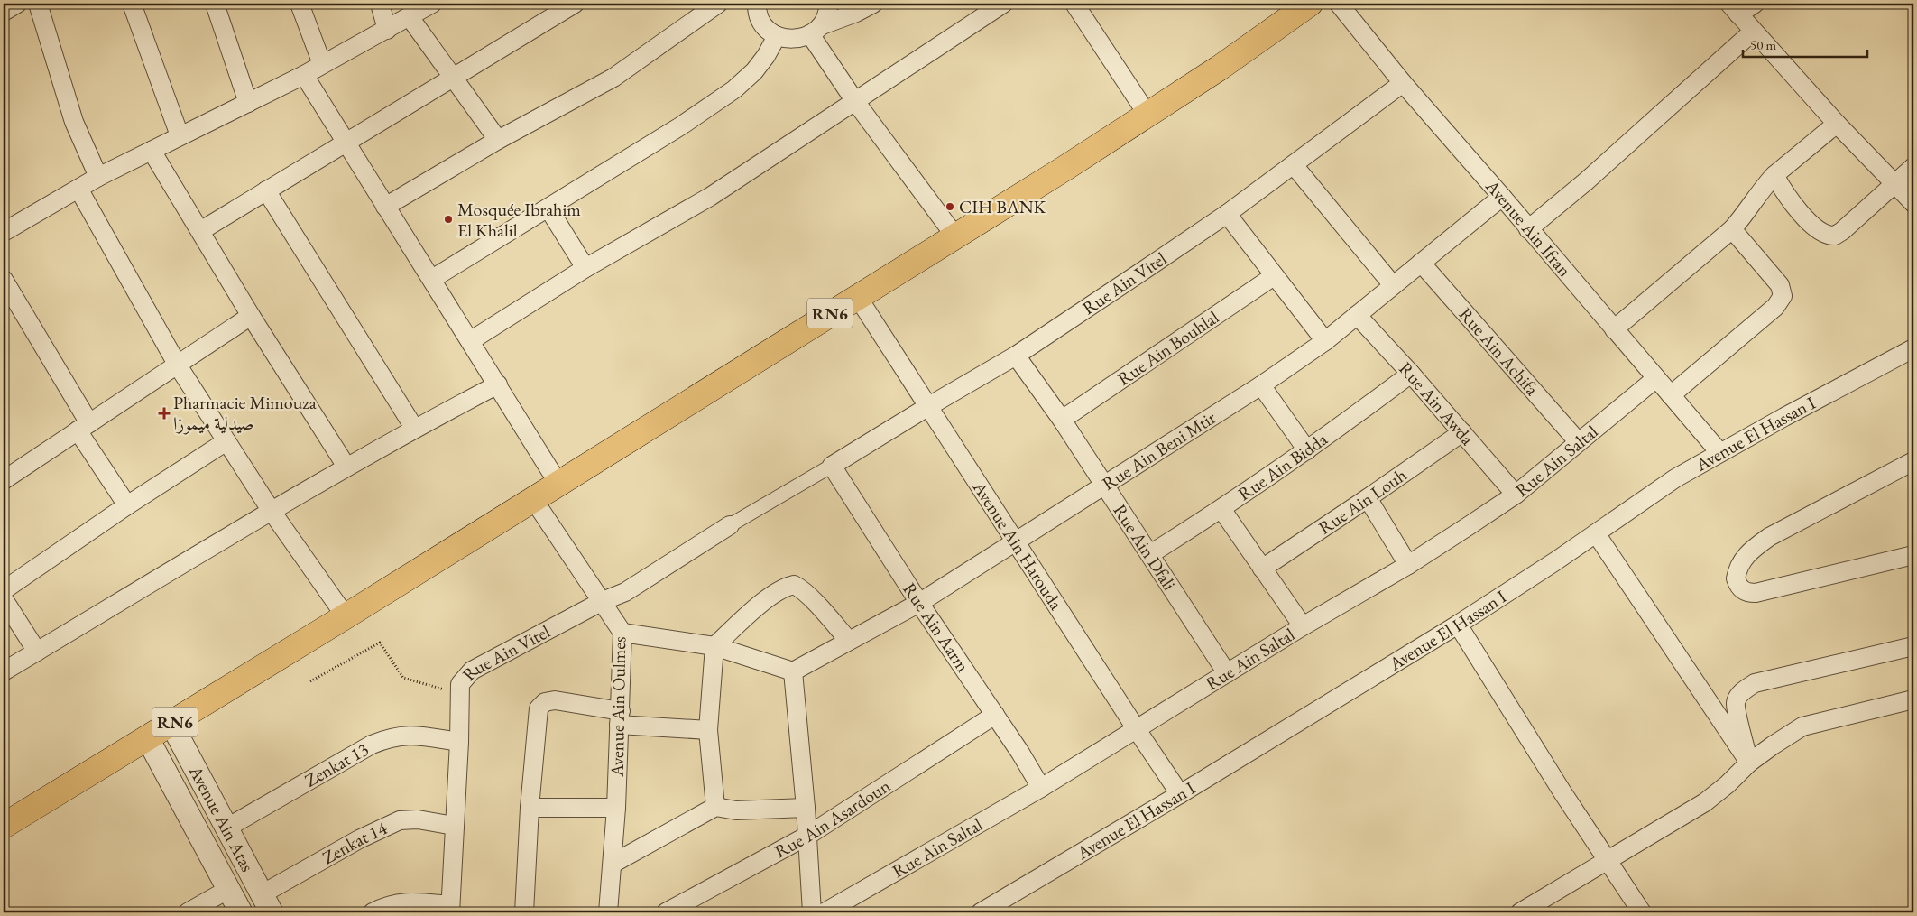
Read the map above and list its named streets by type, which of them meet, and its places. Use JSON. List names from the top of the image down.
{
  "streets": {
    "main road": ["RN6"],
    "street": [
      "Avenue Ain Ifran",
      "Rue Ain Vitel",
      "Rue Ain Bouhlal",
      "Rue Ain Achifa",
      "Rue Ain Awda",
      "Avenue El Hassan I",
      "Rue Ain Beni Mtir",
      "Rue Ain Saltal",
      "Rue Ain Bidda",
      "Rue Ain Louh",
      "Avenue Ain Harouda",
      "Rue Ain Dfali",
      "Rue Ain Aarm",
      "Avenue Ain Oulmes",
      "Zenkat 13",
      "Rue Ain Asardoun",
      "Avenue Ain Atas",
      "Zenkat 14"
    ]
  },
  "crossings": [
    ["Avenue Ain Ifran", "Rue Ain Vitel"],
    ["Avenue Ain Ifran", "Avenue El Hassan I"],
    ["Avenue Ain Ifran", "Rue Ain Beni Mtir"],
    ["Avenue Ain Ifran", "Rue Ain Saltal"],
    ["Rue Ain Vitel", "Avenue Ain Harouda"],
    ["Rue Ain Vitel", "Rue Ain Dfali"],
    ["Rue Ain Vitel", "Rue Ain Aarm"],
    ["Rue Ain Vitel", "Avenue Ain Oulmes"],
    ["Rue Ain Vitel", "Zenkat 13"],
    ["Rue Ain Vitel", "Zenkat 14"],
    ["RN6", "Avenue Ain Harouda"],
    ["RN6", "Avenue Ain Oulmes"],
    ["RN6", "Avenue Ain Atas"],
    ["Rue Ain Bouhlal", "Rue Ain Dfali"],
    ["Rue Ain Achifa", "Rue Ain Beni Mtir"],
    ["Rue Ain Achifa", "Rue Ain Saltal"],
    ["Rue Ain Awda", "Rue Ain Beni Mtir"],
    ["Rue Ain Awda", "Rue Ain Saltal"],
    ["Rue Ain Awda", "Rue Ain Bidda"],
    ["Rue Ain Awda", "Rue Ain Louh"],
    ["Avenue El Hassan I", "Avenue Ain Harouda"],
    ["Rue Ain Beni Mtir", "Avenue Ain Harouda"],
    ["Rue Ain Beni Mtir", "Rue Ain Dfali"],
    ["Rue Ain Beni Mtir", "Rue Ain Aarm"],
    ["Rue Ain Saltal", "Avenue Ain Harouda"],
    ["Rue Ain Saltal", "Rue Ain Dfali"],
    ["Rue Ain Saltal", "Rue Ain Aarm"],
    ["Rue Ain Bidda", "Rue Ain Dfali"],
    ["Rue Ain Aarm", "Rue Ain Asardoun"],
    ["Zenkat 13", "Avenue Ain Atas"],
    ["Avenue Ain Atas", "Zenkat 14"]
  ],
  "places": {
    "other": ["CIH BANK", "Mosquée Ibrahim El Khalil"],
    "health": ["Pharmacie Mimouza صيدلية ميموزا"]
  },
  "scale_bar": "50 m"
}
